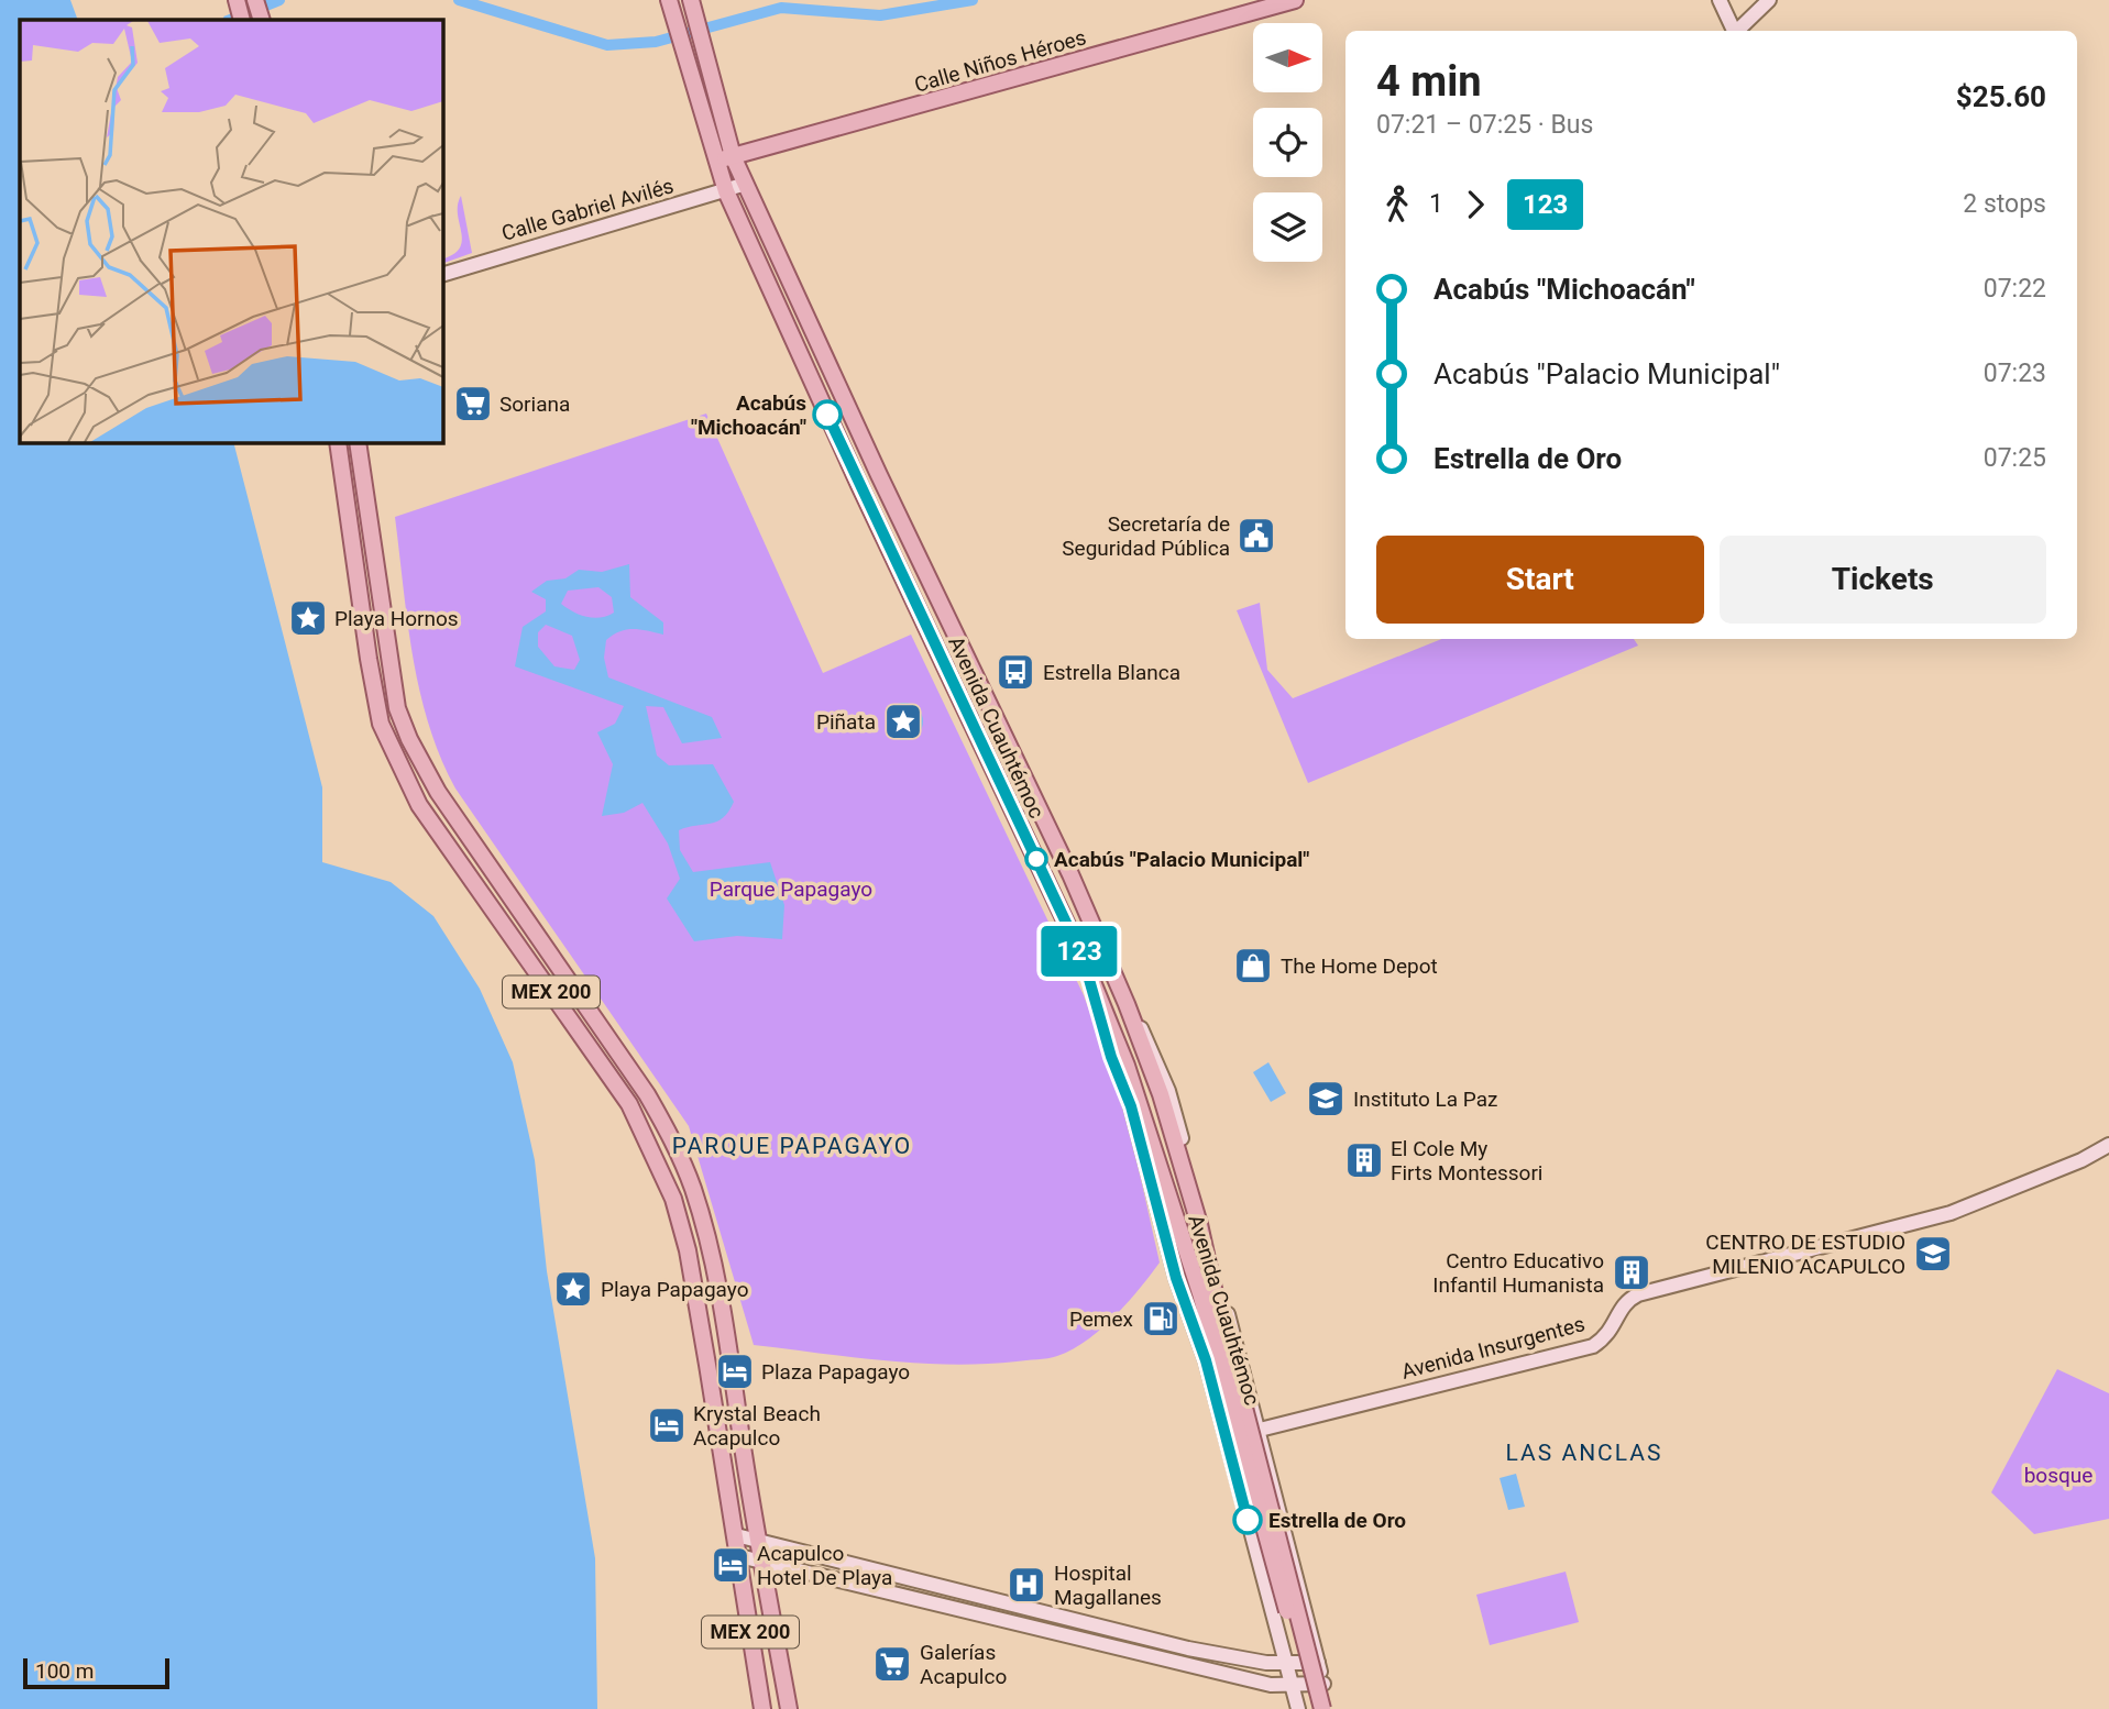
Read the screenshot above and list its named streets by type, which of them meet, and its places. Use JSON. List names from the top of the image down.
{
  "streets": {
    "main road": [
      "Calle Niños Héroes",
      "Calle Gabriel Avilés",
      "Avenida Cuauhtémoc",
      "MEX 200",
      "Avenida Insurgentes"
    ]
  },
  "crossings": [
    ["Calle Niños Héroes", "Avenida Cuauhtémoc"],
    ["Calle Gabriel Avilés", "Avenida Cuauhtémoc"]
  ],
  "districts": ["PARQUE PAPAGAYO", "LAS ANCLAS"],
  "parks": ["Parque Papagayo", "bosque"],
  "places": {
    "supermarket": ["Soriana", "Galerías Acapulco"],
    "other": ["Acabús \"Michoacán\"", "Acabús \"Palacio Municipal\"", "Estrella de Oro"],
    "public building": ["Secretaría de Seguridad Pública"],
    "place": ["Playa Hornos", "Piñata", "Playa Papagayo"],
    "bus stop": ["Estrella Blanca"],
    "shop": ["The Home Depot"],
    "school or university": ["Instituto La Paz", "CENTRO DE ESTUDIO MILENIO ACAPULCO"],
    "building": ["El Cole My Firts Montessori", "Centro Educativo Infantil Humanista"],
    "fuel station": ["Pemex"],
    "hotel": ["Plaza Papagayo", "Krystal Beach Acapulco", "Acapulco Hotel De Playa"],
    "hospital": ["Hospital Magallanes"]
  },
  "lines": ["bus line 123"],
  "scale_bar": "100 m",
  "north": "right",
  "page": {
    "on_map": "123",
    "heading": ["4 min", "07:21 – 07:25 · Bus", "$25.60"],
    "legs": ["1", "123", "2 stops"],
    "list": [
      {
        "name": "Acabús \"Michoacán\"",
        "value": "07:22"
      },
      {
        "name": "Acabús \"Palacio Municipal\"",
        "value": "07:23"
      },
      {
        "name": "Estrella de Oro",
        "value": "07:25"
      }
    ],
    "buttons": ["Start", "Tickets"],
    "scale": "100 m"
  }
}
